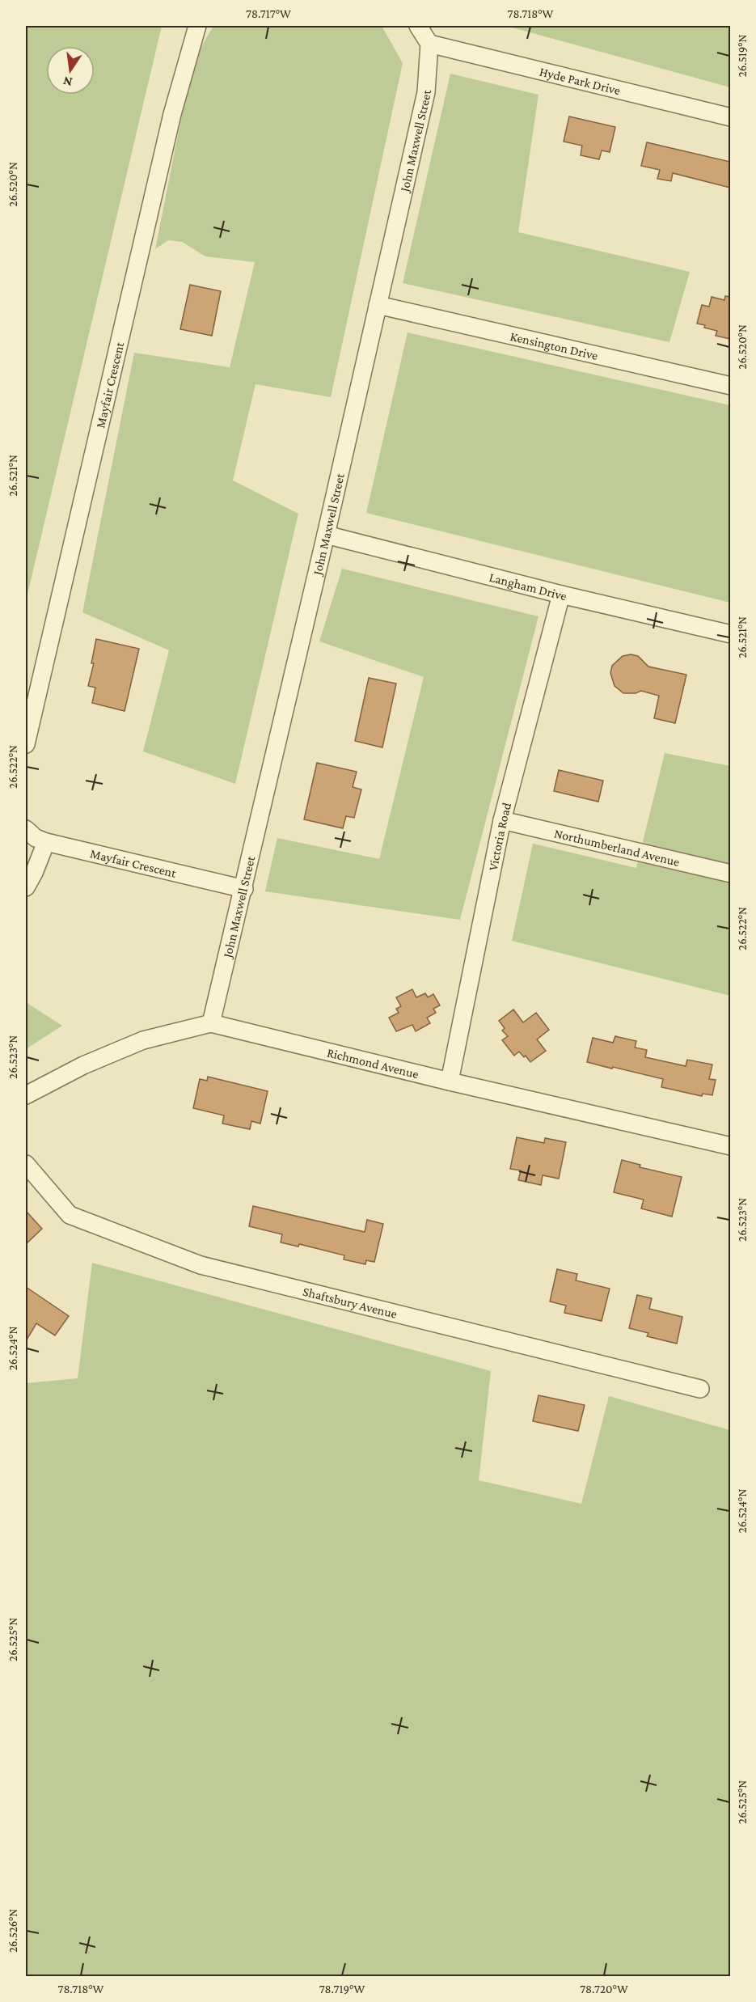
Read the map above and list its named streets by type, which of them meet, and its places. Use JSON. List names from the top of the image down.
{
  "streets": {
    "street": [
      "Hyde Park Drive",
      "John Maxwell Street",
      "Kensington Drive",
      "Mayfair Crescent",
      "Langham Drive",
      "Victoria Road",
      "Northumberland Avenue",
      "Richmond Avenue",
      "Shaftsbury Avenue"
    ]
  },
  "crossings": [
    ["Hyde Park Drive", "John Maxwell Street"],
    ["John Maxwell Street", "Kensington Drive"],
    ["John Maxwell Street", "Mayfair Crescent"],
    ["John Maxwell Street", "Langham Drive"],
    ["John Maxwell Street", "Richmond Avenue"],
    ["Langham Drive", "Victoria Road"],
    ["Victoria Road", "Northumberland Avenue"],
    ["Victoria Road", "Richmond Avenue"]
  ],
  "north": "bottom",
  "coordinates": [
    "78.717°W",
    "78.718°W",
    "26.519°N",
    "26.520°N",
    "26.521°N",
    "26.522°N",
    "26.523°N",
    "26.524°N",
    "26.525°N",
    "26.526°N",
    "78.719°W",
    "78.720°W"
  ]
}
